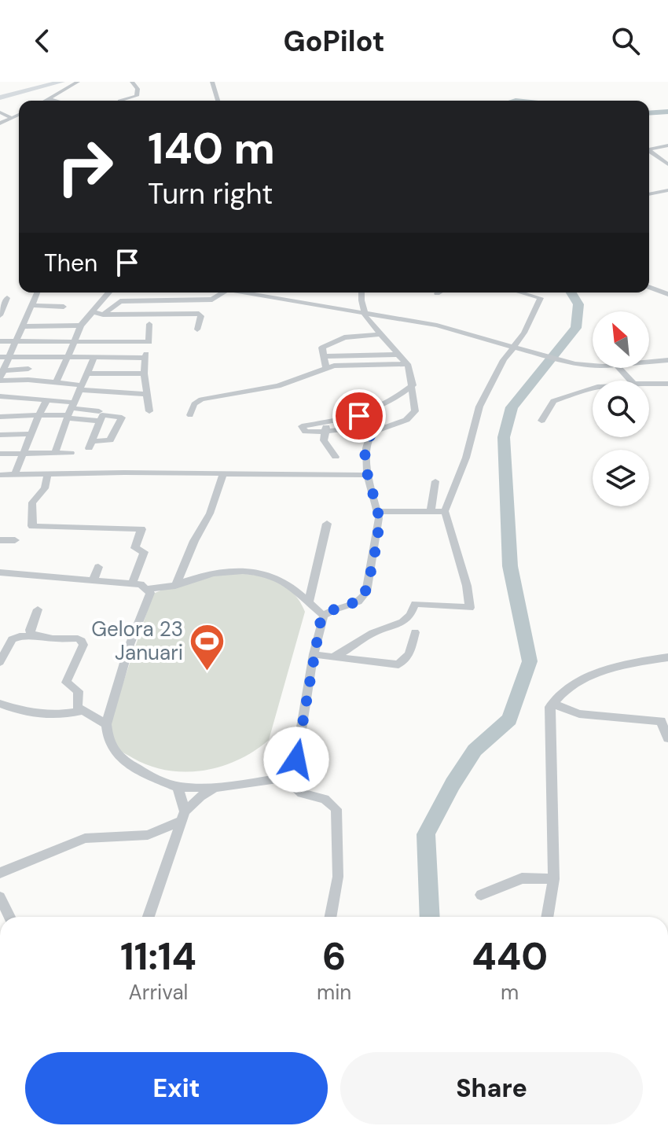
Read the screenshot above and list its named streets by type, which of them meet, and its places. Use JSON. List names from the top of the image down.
{
  "places": {
    "sports": ["Gelora 23 Januari"]
  },
  "north": "top left",
  "page": {
    "header": "GoPilot",
    "turn": ["140 m", "Turn right"],
    "then": "Then",
    "eta": [
      "11:14",
      "Arrival",
      "6",
      "min",
      "440",
      "m"
    ],
    "buttons": ["Exit", "Share"]
  }
}
